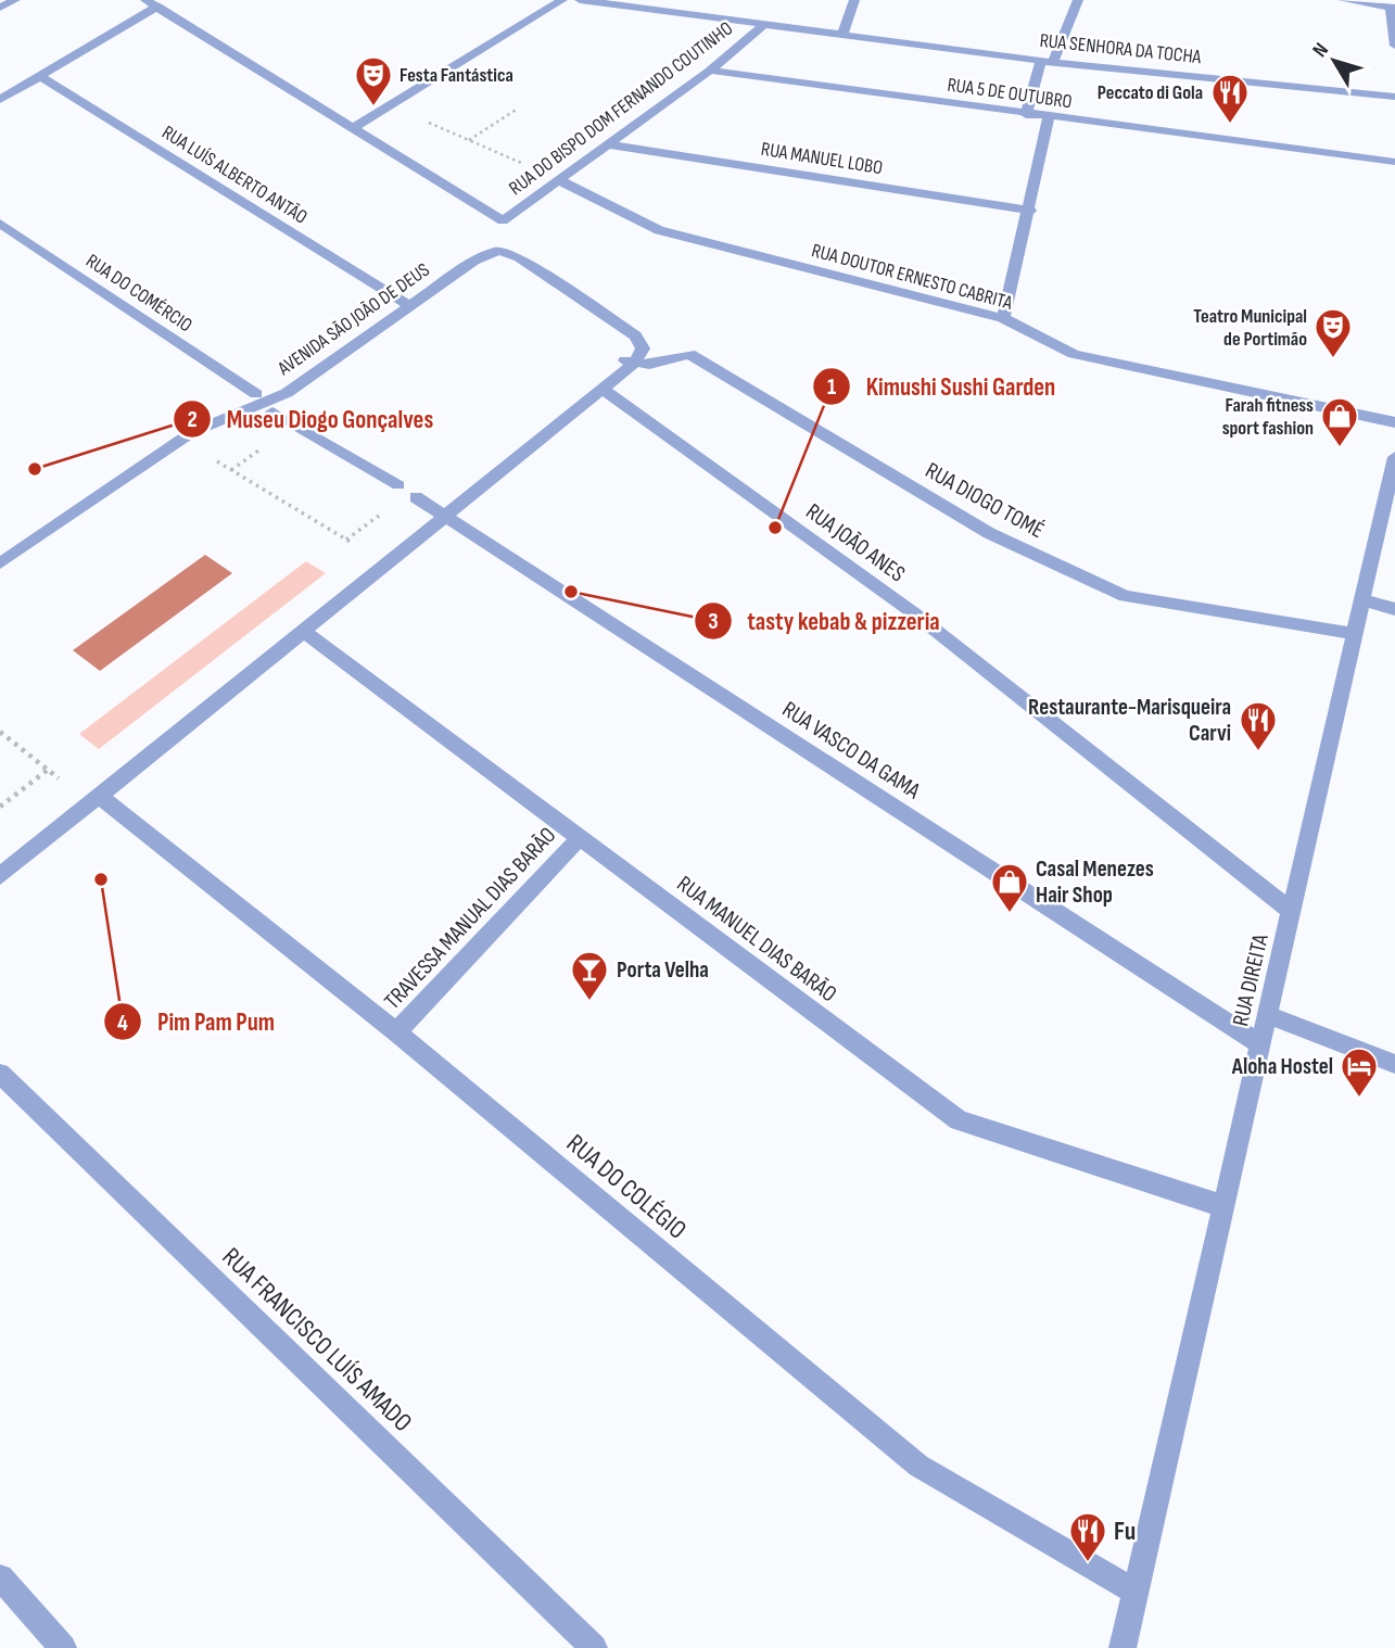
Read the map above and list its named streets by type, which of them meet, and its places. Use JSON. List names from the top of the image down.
{
  "streets": {
    "street": [
      "RUA SENHORA DA TOCHA",
      "RUA 5 DE OUTUBRO",
      "RUA DO BISPO DOM FERNANDO COUTINHO",
      "RUA MANUEL LOBO",
      "RUA LUÍS ALBERTO ANTÃO",
      "RUA DOUTOR ERNESTO CABRITA",
      "RUA DO COMÉRCIO",
      "AVENIDA SÃO JOÃO DE DEUS",
      "RUA DIOGO TOMÉ",
      "RUA JOÃO ANES",
      "RUA VASCO DA GAMA",
      "TRAVESSA MANUAL DIAS BARÃO",
      "RUA MANUEL DIAS BARÃO",
      "RUA DIREITA",
      "RUA DO COLÉGIO",
      "RUA FRANCISCO LUÍS AMADO"
    ]
  },
  "crossings": [
    ["RUA SENHORA DA TOCHA", "RUA DO BISPO DOM FERNANDO COUTINHO"],
    ["RUA 5 DE OUTUBRO", "RUA DO BISPO DOM FERNANDO COUTINHO"],
    ["RUA DO BISPO DOM FERNANDO COUTINHO", "RUA MANUEL LOBO"],
    ["RUA DO BISPO DOM FERNANDO COUTINHO", "RUA DOUTOR ERNESTO CABRITA"],
    ["RUA LUÍS ALBERTO ANTÃO", "AVENIDA SÃO JOÃO DE DEUS"],
    ["RUA DIOGO TOMÉ", "RUA DIREITA"],
    ["RUA JOÃO ANES", "RUA DIREITA"],
    ["RUA VASCO DA GAMA", "RUA DIREITA"],
    ["TRAVESSA MANUAL DIAS BARÃO", "RUA MANUEL DIAS BARÃO"],
    ["TRAVESSA MANUAL DIAS BARÃO", "RUA DO COLÉGIO"],
    ["RUA MANUEL DIAS BARÃO", "RUA DIREITA"],
    ["RUA DIREITA", "RUA DO COLÉGIO"]
  ],
  "places": {
    "theatre": ["Festa Fantástica", "Teatro Municipal de Portimão"],
    "restaurant": ["Peccato di Gola", "Restaurante-Marisqueira Carvi", "Fu"],
    "shop": ["Farah fitness sport fashion", "Casal Menezes Hair Shop"],
    "other": [
      "Museu Diogo Gonçalves",
      "Kimushi Sushi Garden",
      "tasty kebab & pizzeria",
      "Pim Pam Pum"
    ],
    "bar": ["Porta Velha"],
    "hotel": ["Aloha Hostel"]
  },
  "north": "top left"
}
